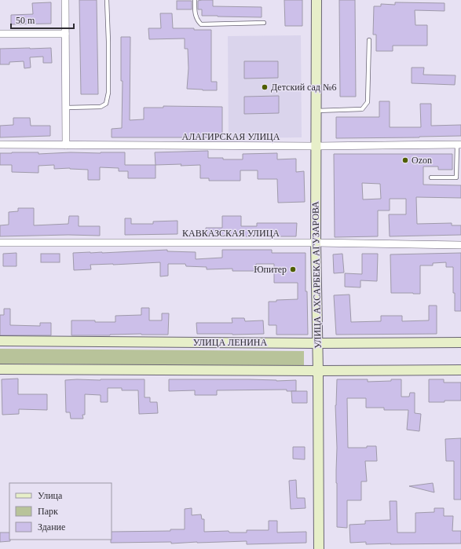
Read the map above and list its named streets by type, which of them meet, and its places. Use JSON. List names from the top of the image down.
{
  "streets": {
    "street": [
      "АЛАГИРСКАЯ УЛИЦА",
      "КАВКАЗСКАЯ УЛИЦА",
      "УЛИЦА АХСАРБЕКА АГУЗАРОВА",
      "УЛИЦА ЛЕНИНА"
    ]
  },
  "crossings": [
    ["АЛАГИРСКАЯ УЛИЦА", "УЛИЦА АХСАРБЕКА АГУЗАРОВА"],
    ["КАВКАЗСКАЯ УЛИЦА", "УЛИЦА АХСАРБЕКА АГУЗАРОВА"],
    ["УЛИЦА АХСАРБЕКА АГУЗАРОВА", "УЛИЦА ЛЕНИНА"]
  ],
  "places": ["Детский сад №6", "Ozon", "Юпитер"],
  "legend": ["Улица", "Парк", "Здание"],
  "scale_bar": "50 m"
}
